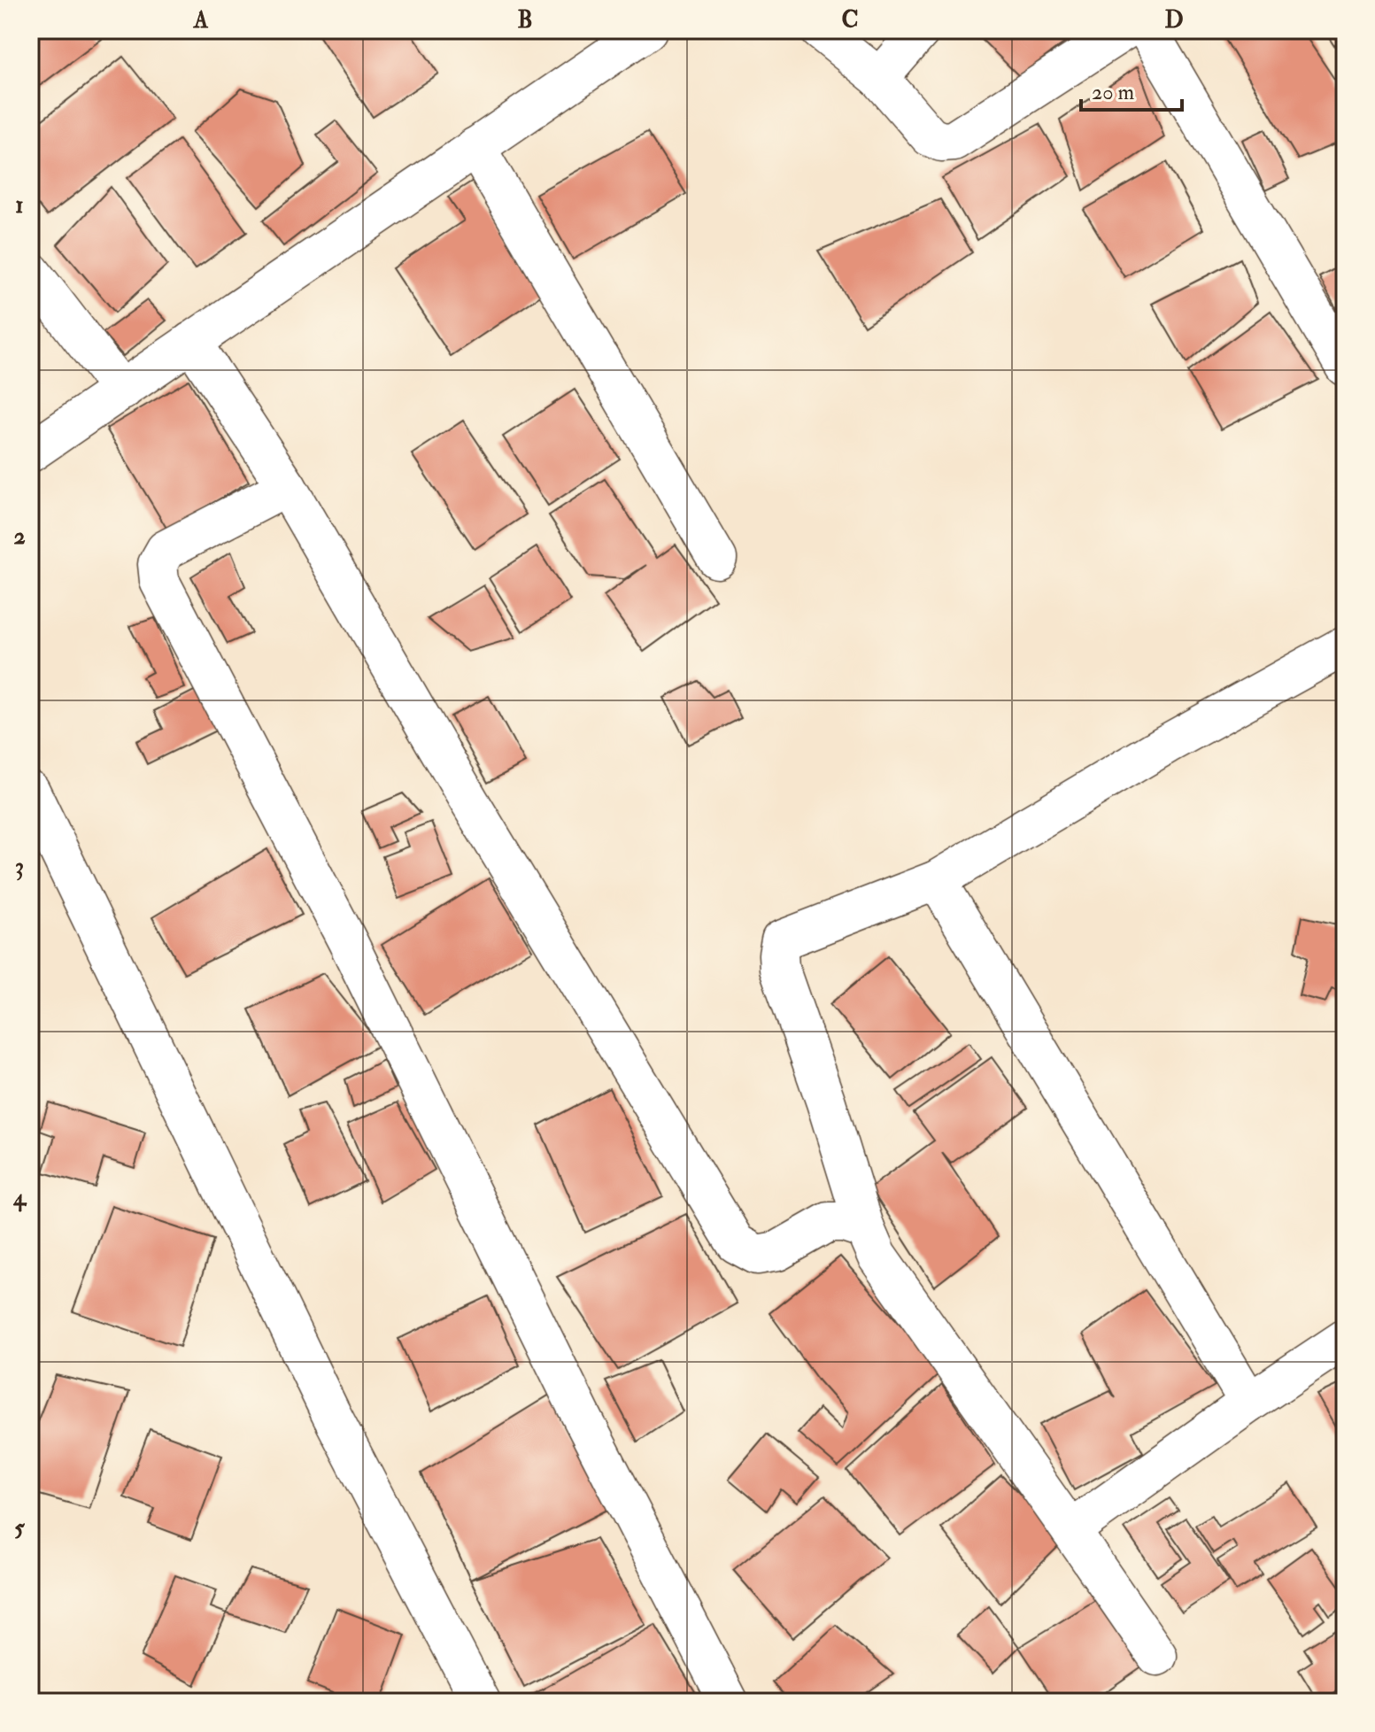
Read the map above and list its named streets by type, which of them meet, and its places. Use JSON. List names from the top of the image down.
{
  "scale_bar": "20 m",
  "grid": {
    "columns": [
      "A",
      "B",
      "C",
      "D"
    ],
    "rows": [
      "1",
      "2",
      "3",
      "4",
      "5"
    ]
  }
}
